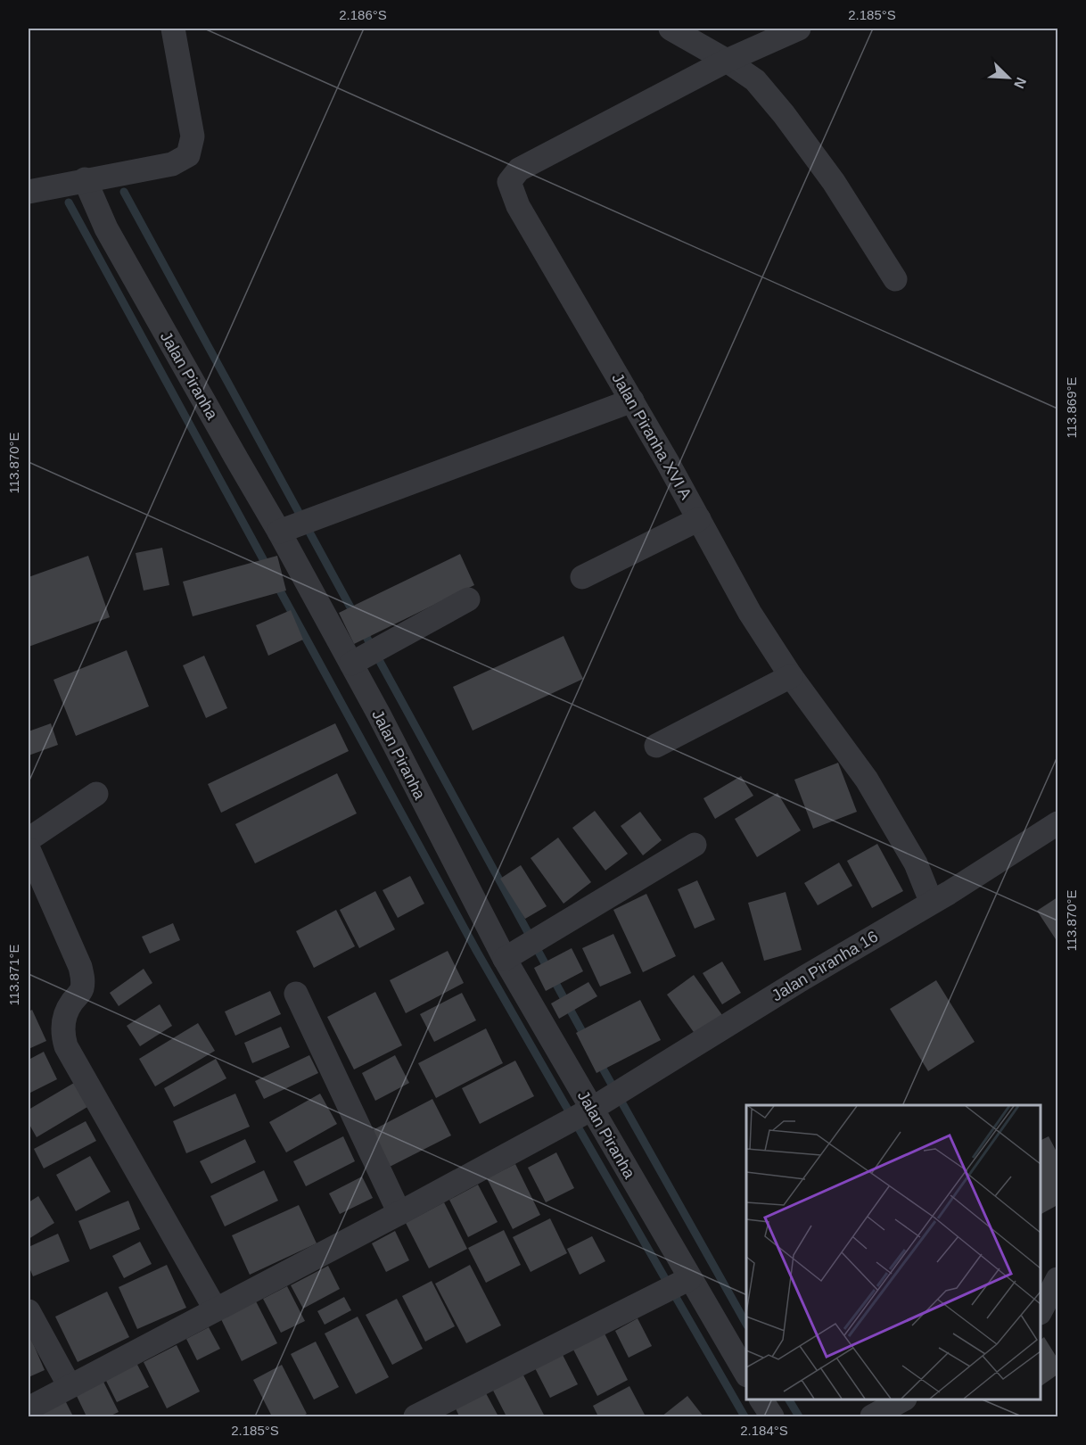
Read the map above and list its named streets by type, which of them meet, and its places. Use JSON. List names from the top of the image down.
{
  "streets": {
    "street": ["Jalan Piranha", "Jalan Piranha XVI A", "Jalan Piranha 16"]
  },
  "crossings": [
    ["Jalan Piranha", "Jalan Piranha 16"],
    ["Jalan Piranha XVI A", "Jalan Piranha 16"]
  ],
  "north": "bottom right",
  "coordinates": [
    "2.186°S",
    "2.185°S",
    "113.869°E",
    "113.870°E",
    "113.871°E",
    "2.184°S"
  ]
}
